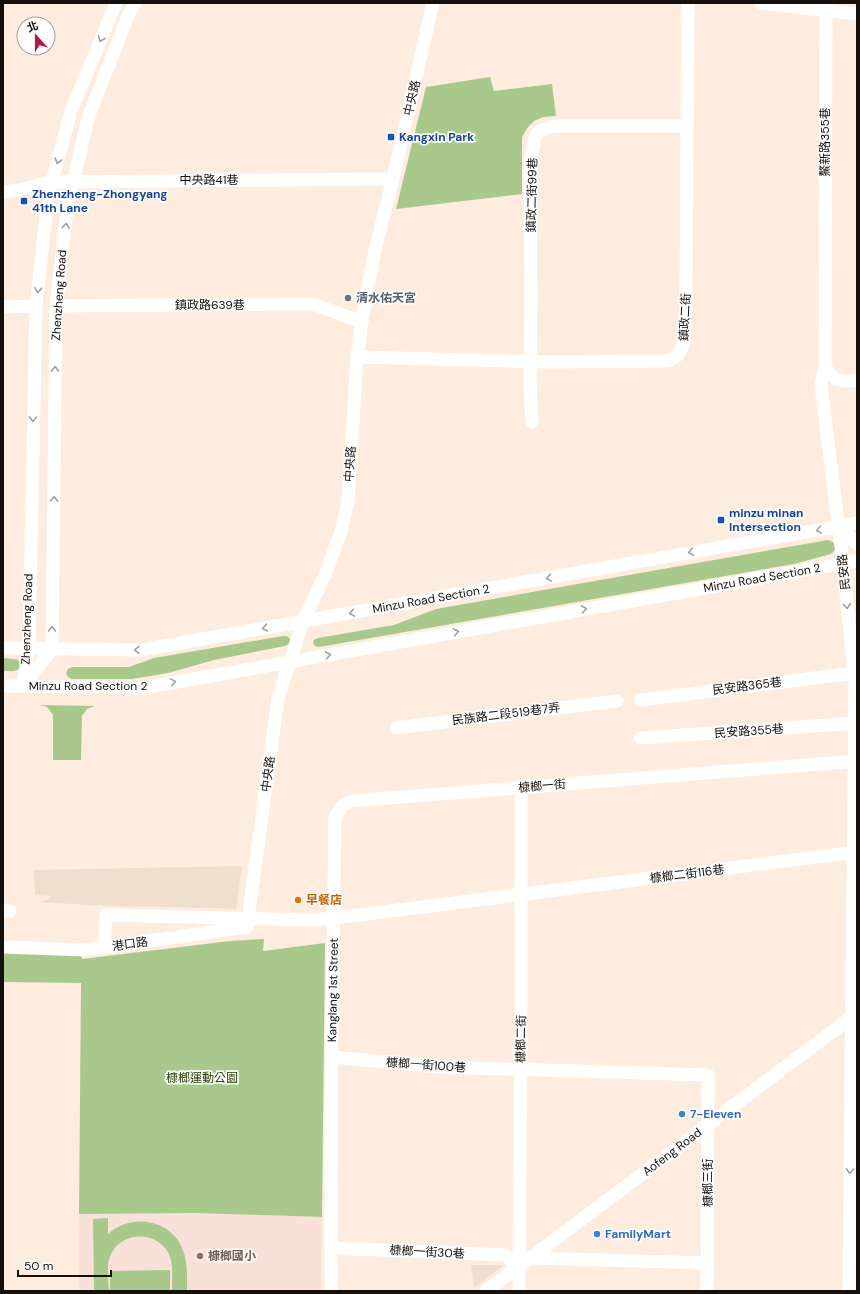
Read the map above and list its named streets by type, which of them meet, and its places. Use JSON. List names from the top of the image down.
{
  "streets": {
    "street": [
      "中央路",
      "鰲新路355巷",
      "中央路41巷",
      "鎮政二街99巷",
      "Zhenzheng Road",
      "鎮政路639巷",
      "鎮政二街",
      "民安路",
      "Minzu Road Section 2",
      "民安路365巷",
      "民族路二段519巷7弄",
      "民安路355巷",
      "槺榔一街",
      "槺榔二街116巷",
      "港口路",
      "Kanglang 1st Street",
      "槺榔二街",
      "槺榔一街100巷",
      "Aofeng Road",
      "槺榔三街",
      "槺榔一街30巷"
    ]
  },
  "crossings": [
    ["中央路", "中央路41巷"],
    ["中央路", "鎮政路639巷"],
    ["中央路", "鎮政二街"],
    ["中央路", "Minzu Road Section 2"],
    ["中央路", "港口路"],
    ["鰲新路355巷", "民安路"],
    ["鰲新路355巷", "Minzu Road Section 2"],
    ["中央路41巷", "Zhenzheng Road"],
    ["鎮政二街99巷", "鎮政二街"],
    ["Zhenzheng Road", "鎮政路639巷"],
    ["Zhenzheng Road", "Minzu Road Section 2"],
    ["民安路", "Minzu Road Section 2"],
    ["民安路", "民安路365巷"],
    ["民安路", "民安路355巷"],
    ["民安路", "槺榔一街"],
    ["民安路", "槺榔二街116巷"],
    ["民安路", "Aofeng Road"],
    ["槺榔一街", "槺榔二街116巷"],
    ["槺榔一街", "Kanglang 1st Street"],
    ["槺榔一街", "槺榔二街"],
    ["槺榔二街116巷", "Kanglang 1st Street"],
    ["槺榔二街116巷", "槺榔二街"],
    ["Kanglang 1st Street", "槺榔一街100巷"],
    ["Kanglang 1st Street", "槺榔一街30巷"],
    ["槺榔二街", "槺榔一街100巷"],
    ["槺榔二街", "Aofeng Road"],
    ["槺榔二街", "槺榔一街30巷"],
    ["槺榔一街100巷", "槺榔三街"],
    ["Aofeng Road", "槺榔三街"],
    ["Aofeng Road", "槺榔一街30巷"]
  ],
  "one_way": ["民安路"],
  "parks": ["槺榔運動公園"],
  "places": {
    "transit": ["Kangxin Park", "Zhenzheng-Zhongyang 41th Lane", "minzu minan Intersection"],
    "other": [
      "清水佑天宮",
      "早餐店",
      "7-Eleven",
      "FamilyMart",
      "槺榔國小"
    ]
  },
  "scale_bar": "50 m",
  "north": "top"
}
